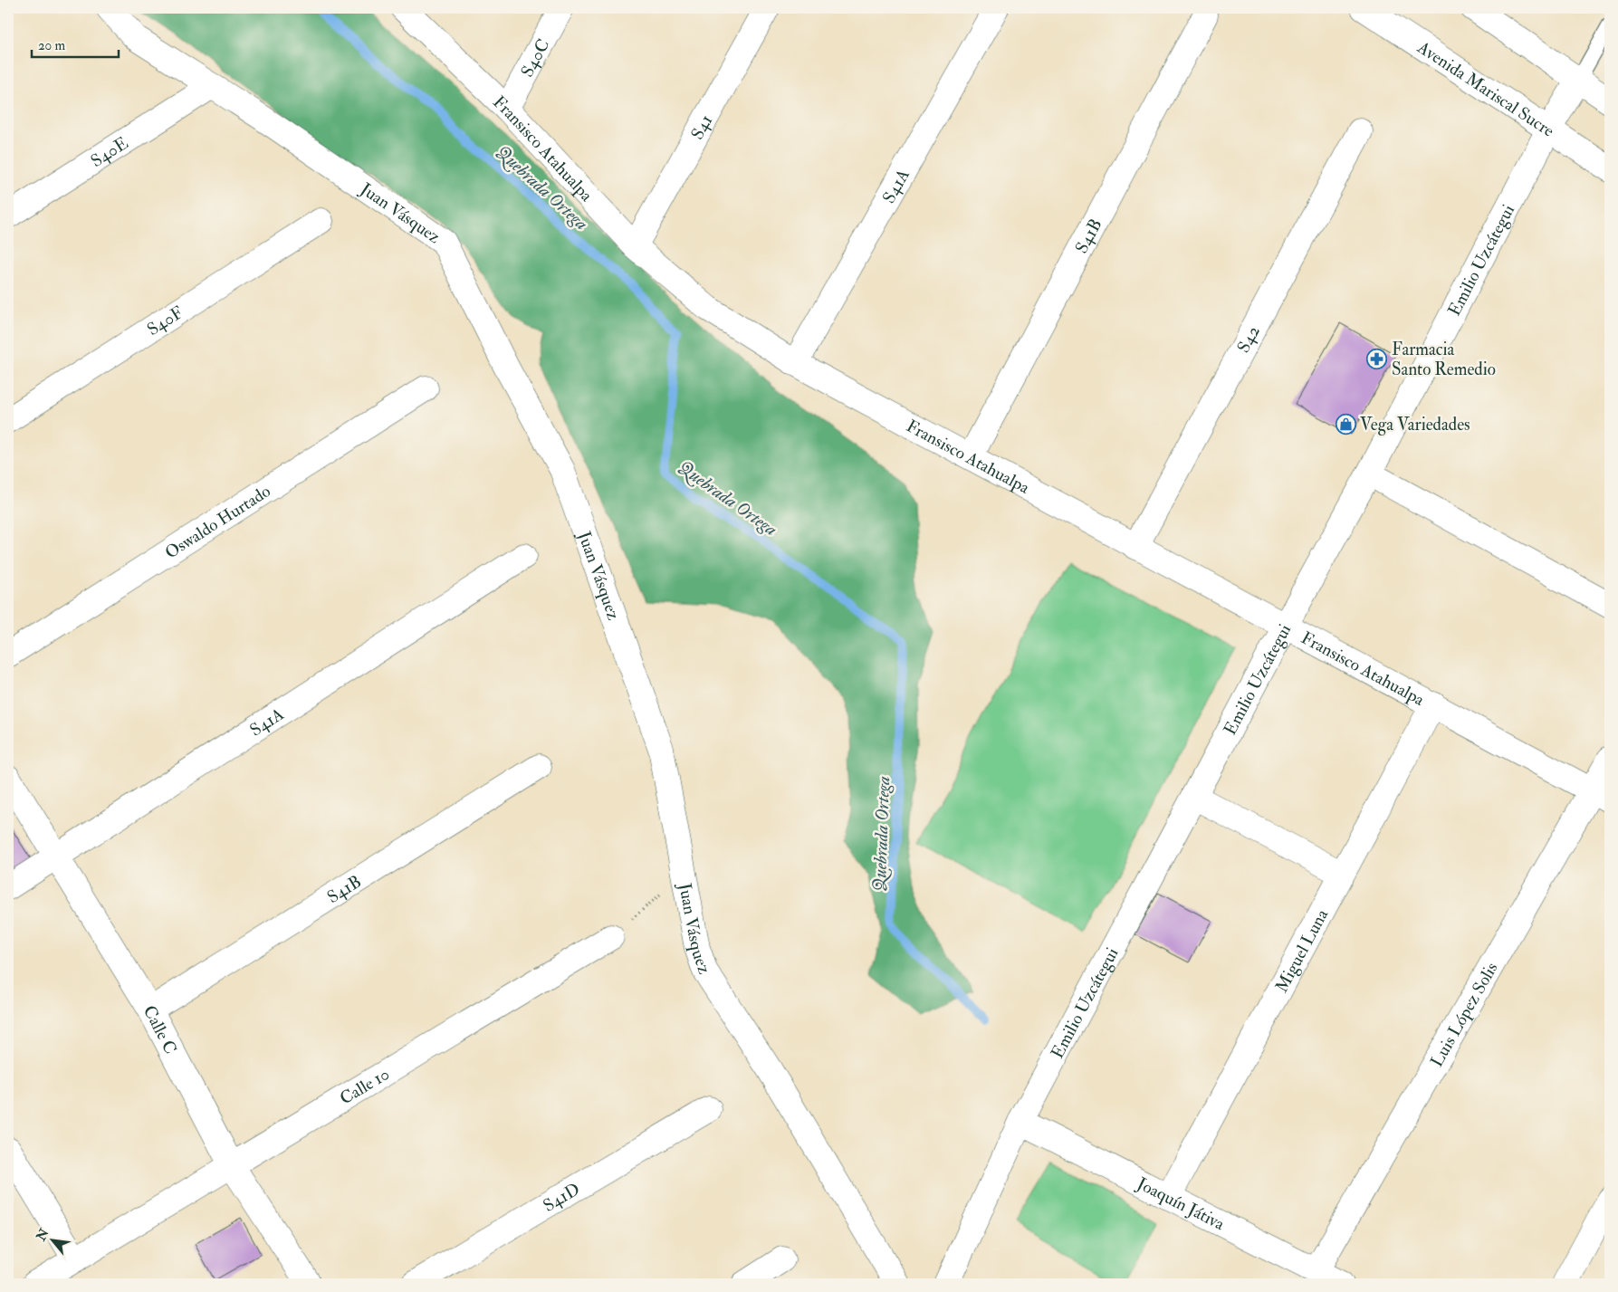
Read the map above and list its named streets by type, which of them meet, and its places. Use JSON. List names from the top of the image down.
{
  "streets": {
    "street": [
      "S40C",
      "Avenida Mariscal Sucre",
      "S41",
      "Fransisco Atahualpa",
      "S40E",
      "S41A",
      "Juan Vásquez",
      "S41B",
      "Emilio Uzcátegui",
      "S40F",
      "S42",
      "Oswaldo Hurtado",
      "Miguel Luna",
      "Luis López Solis",
      "Calle C",
      "Calle 10",
      "S41D",
      "Joaquín Játiva"
    ]
  },
  "crossings": [
    ["S40C", "Fransisco Atahualpa"],
    ["Avenida Mariscal Sucre", "Emilio Uzcátegui"],
    ["S41", "Fransisco Atahualpa"],
    ["Fransisco Atahualpa", "S41A"],
    ["Fransisco Atahualpa", "S41B"],
    ["Fransisco Atahualpa", "Emilio Uzcátegui"],
    ["Fransisco Atahualpa", "S42"],
    ["Fransisco Atahualpa", "Miguel Luna"],
    ["Fransisco Atahualpa", "Luis López Solis"],
    ["S40E", "Juan Vásquez"],
    ["S41A", "Calle C"],
    ["S41B", "Calle C"],
    ["Emilio Uzcátegui", "Joaquín Játiva"],
    ["Miguel Luna", "Joaquín Játiva"],
    ["Luis López Solis", "Joaquín Játiva"],
    ["Calle C", "Calle 10"]
  ],
  "water": ["Quebrada Ortega"],
  "places": {
    "pharmacy": ["Farmacia Santo Remedio"],
    "shop": ["Vega Variedades"]
  },
  "scale_bar": "20 m",
  "north": "top left"
}
